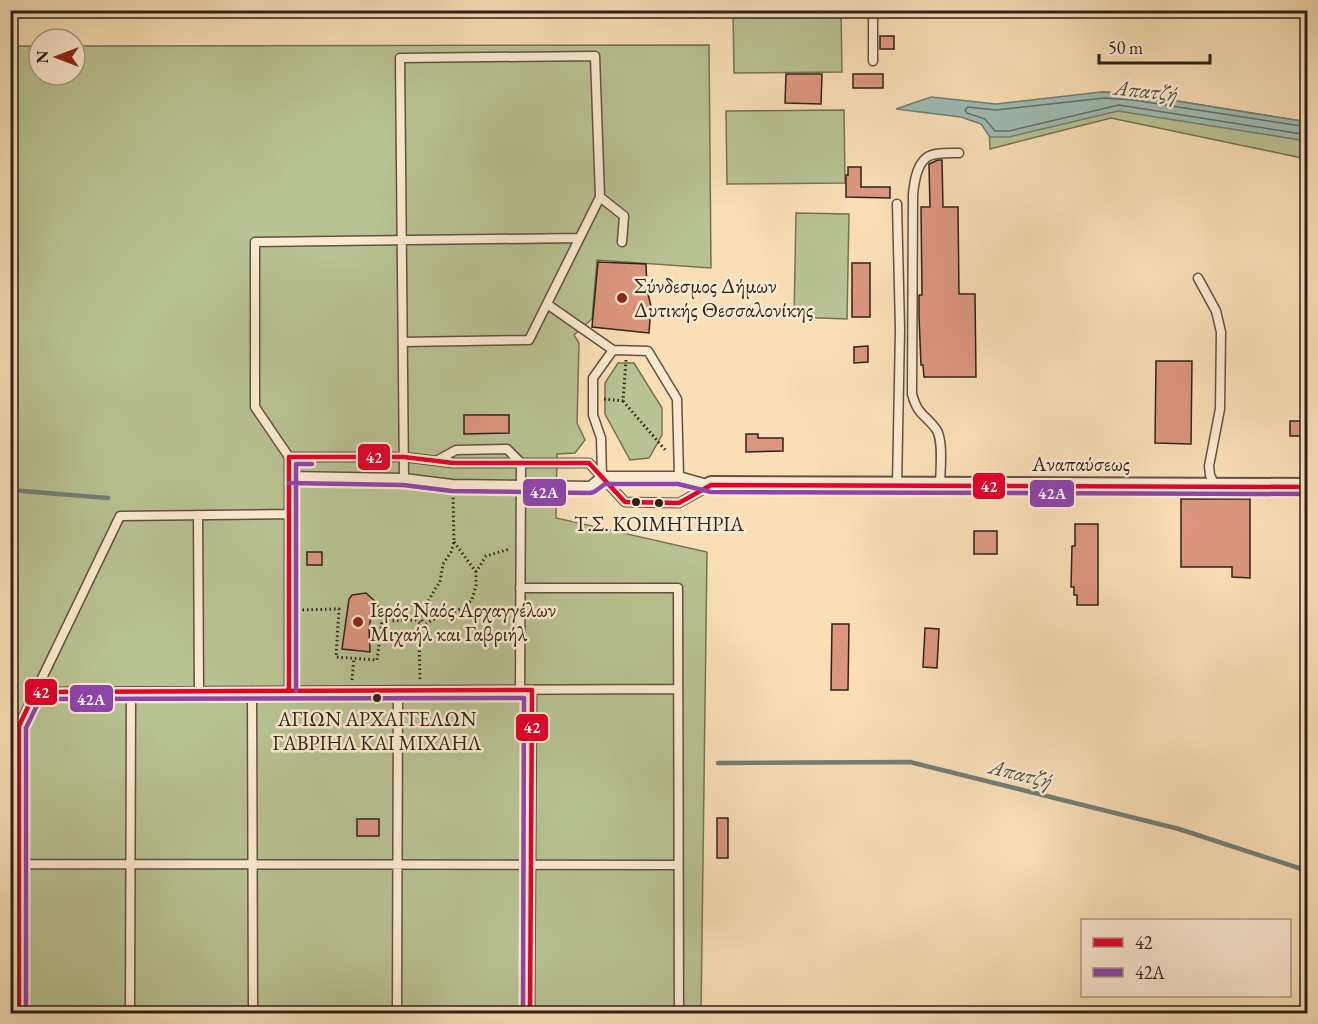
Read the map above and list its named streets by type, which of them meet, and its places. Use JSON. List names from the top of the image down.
{
  "streets": {
    "street": ["Αναπαύσεως"]
  },
  "water": ["Απατζή"],
  "places": [
    "Σύνδεσμος Δήμων Δυτικής Θεσσαλονίκης",
    "Τ.Σ. ΚΟΙΜΗΤΗΡΙΑ",
    "Ιερός Ναός Αρχαγγέλων Μιχαήλ και Γαβριήλ",
    "ΑΓΙΩΝ ΑΡΧΑΓΓΕΛΩΝ ΓΑΒΡΙΗΛ ΚΑΙ ΜΙΧΑΗΛ"
  ],
  "lines": ["transit line 42", "transit line 42Α"],
  "legend": ["42", "42Α"],
  "scale_bar": "50 m",
  "north": "left"
}
